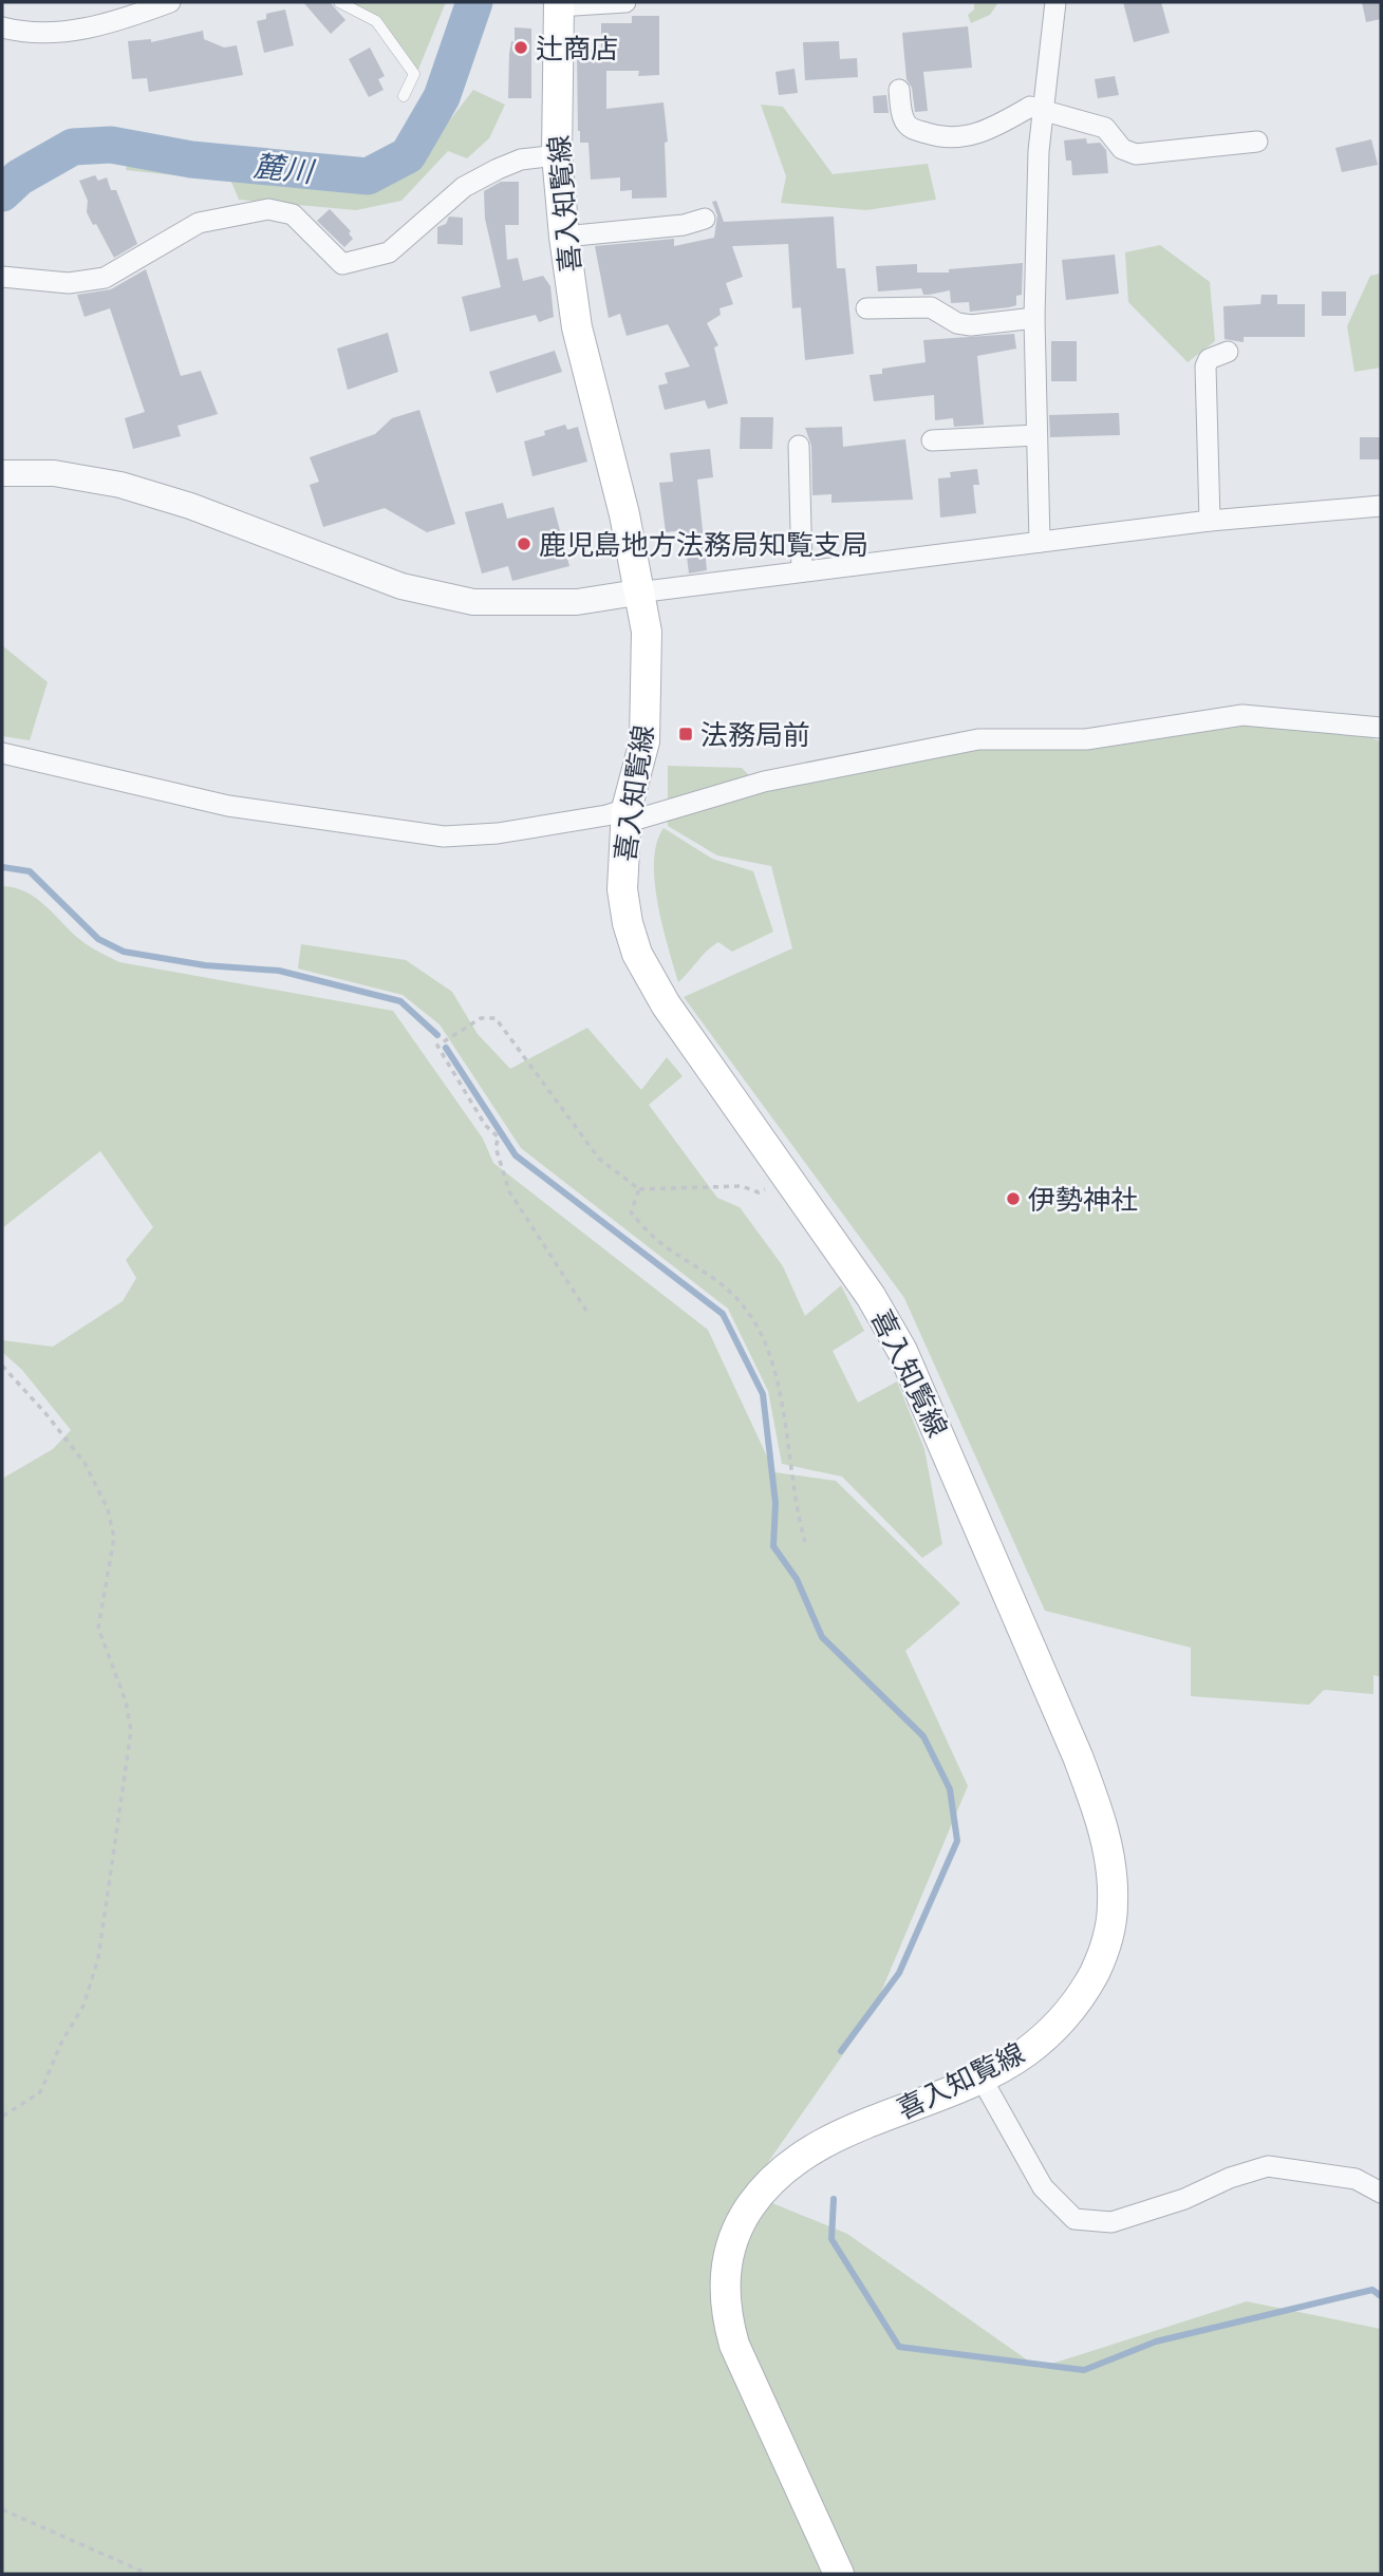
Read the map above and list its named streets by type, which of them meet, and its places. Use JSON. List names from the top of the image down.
{
  "streets": {
    "main road": ["喜入知覧線"]
  },
  "water": ["麓川"],
  "places": {
    "other": ["辻商店", "鹿児島地方法務局知覧支局", "伊勢神社"],
    "transit": ["法務局前"]
  }
}
